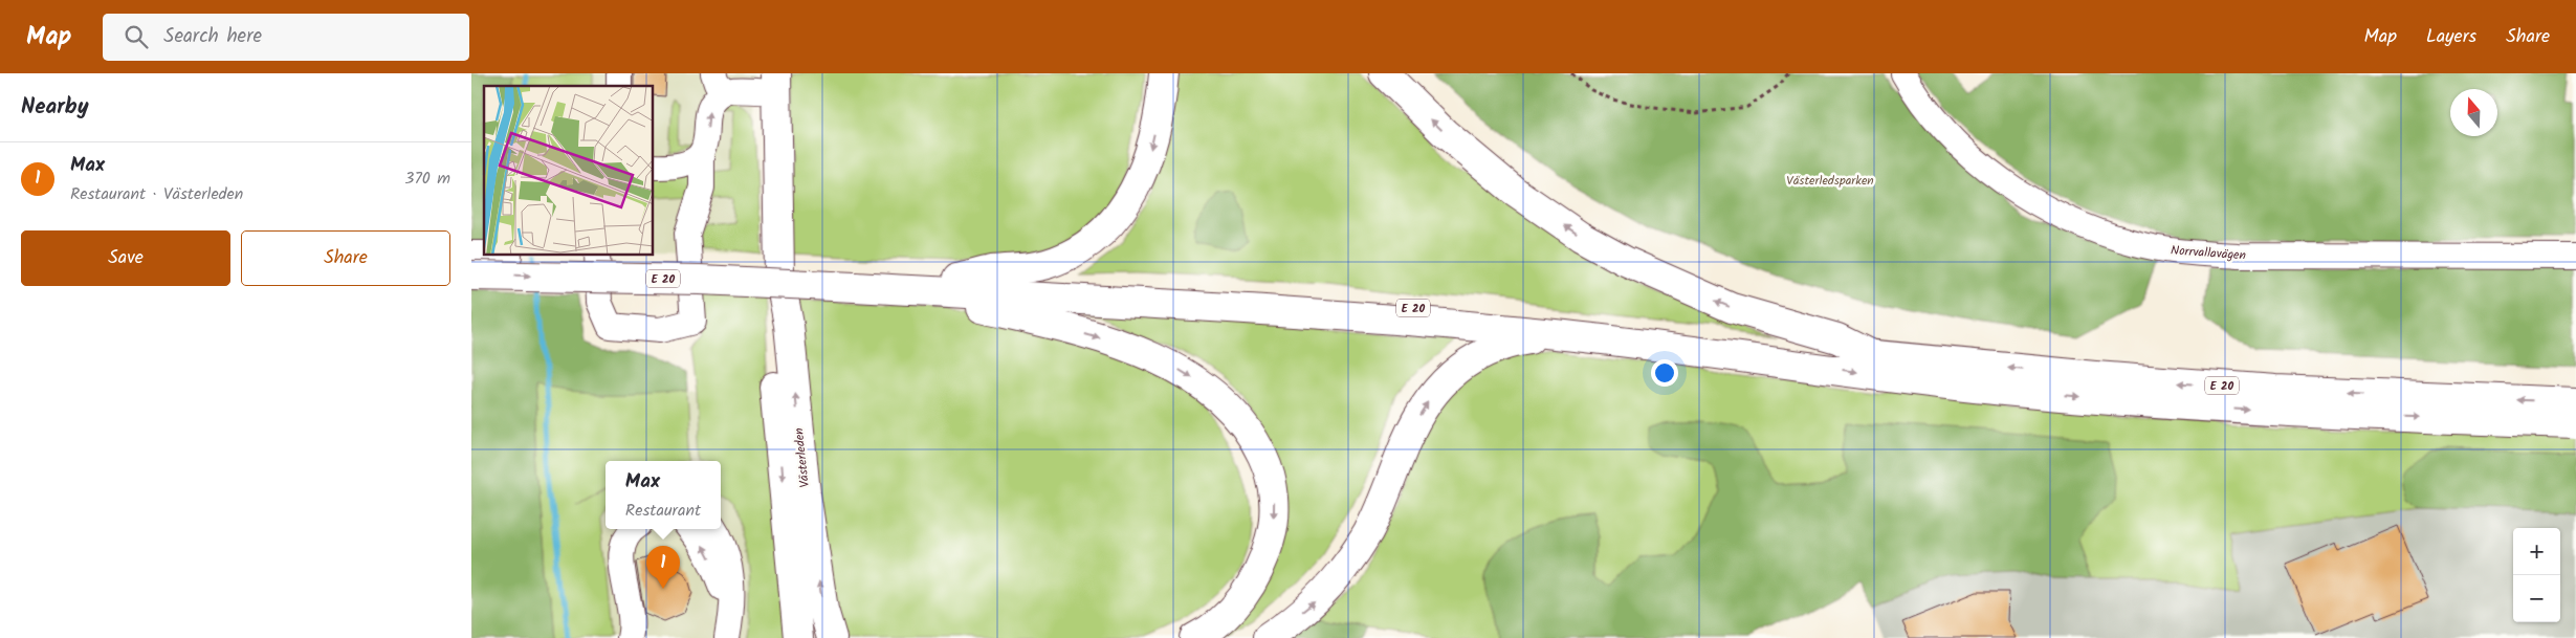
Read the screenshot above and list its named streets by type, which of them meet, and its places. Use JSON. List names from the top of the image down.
{
  "streets": {
    "main road": ["E 20", "Västerleden"],
    "street": ["Norrvallavägen"]
  },
  "parks": ["Västerledsparken"],
  "north": "top",
  "page": {
    "header": "Map",
    "search": "Search here",
    "nav": ["Map", "Layers", "Share"],
    "heading": "Nearby",
    "list": [
      {
        "mark": "1",
        "name": "Max",
        "note": "Restaurant · Västerleden",
        "value": "370 m"
      }
    ],
    "buttons": ["Save", "Share"],
    "popup": ["Max", "Restaurant"],
    "map_buttons": ["+", "−"],
    "pins": "1"
  }
}
